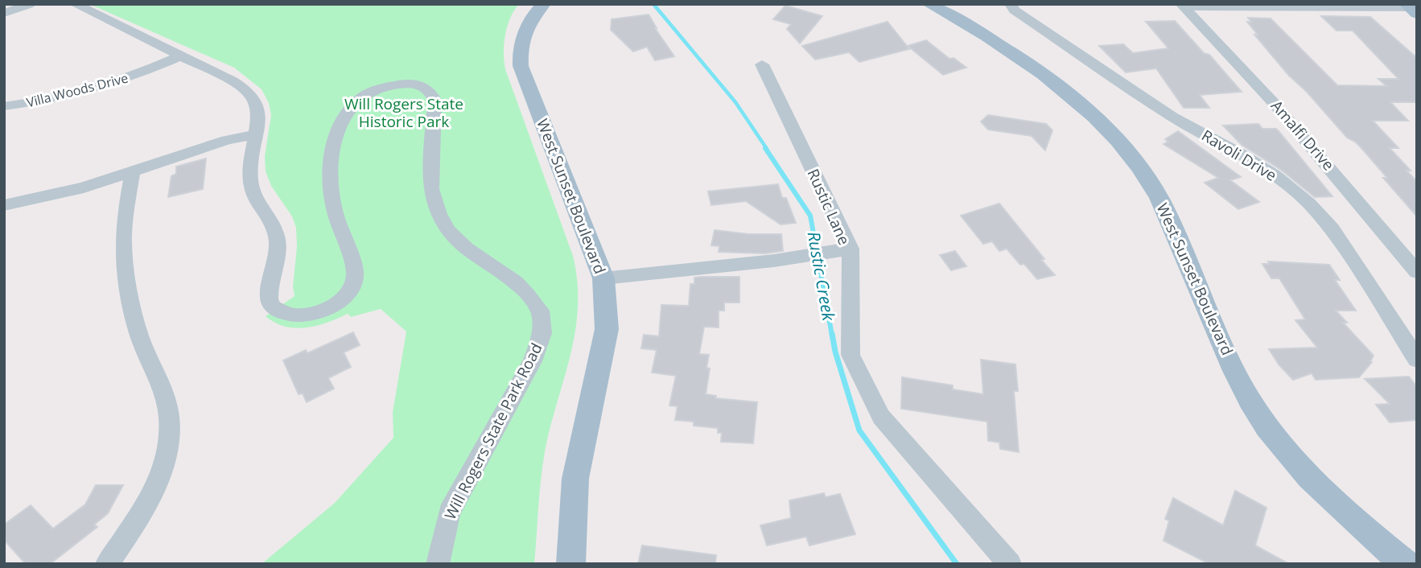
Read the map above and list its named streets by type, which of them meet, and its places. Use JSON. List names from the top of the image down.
{
  "streets": {
    "main road": ["West Sunset Boulevard"],
    "street": [
      "Villa Woods Drive",
      "Amalfi Drive",
      "Ravoli Drive",
      "Rustic Lane",
      "Will Rogers State Park Road"
    ]
  },
  "crossings": [
    ["Villa Woods Drive", "Will Rogers State Park Road"],
    ["West Sunset Boulevard", "Rustic Lane"]
  ],
  "water": ["Rustic Creek"],
  "parks": ["Will Rogers State Historic Park"]
}
